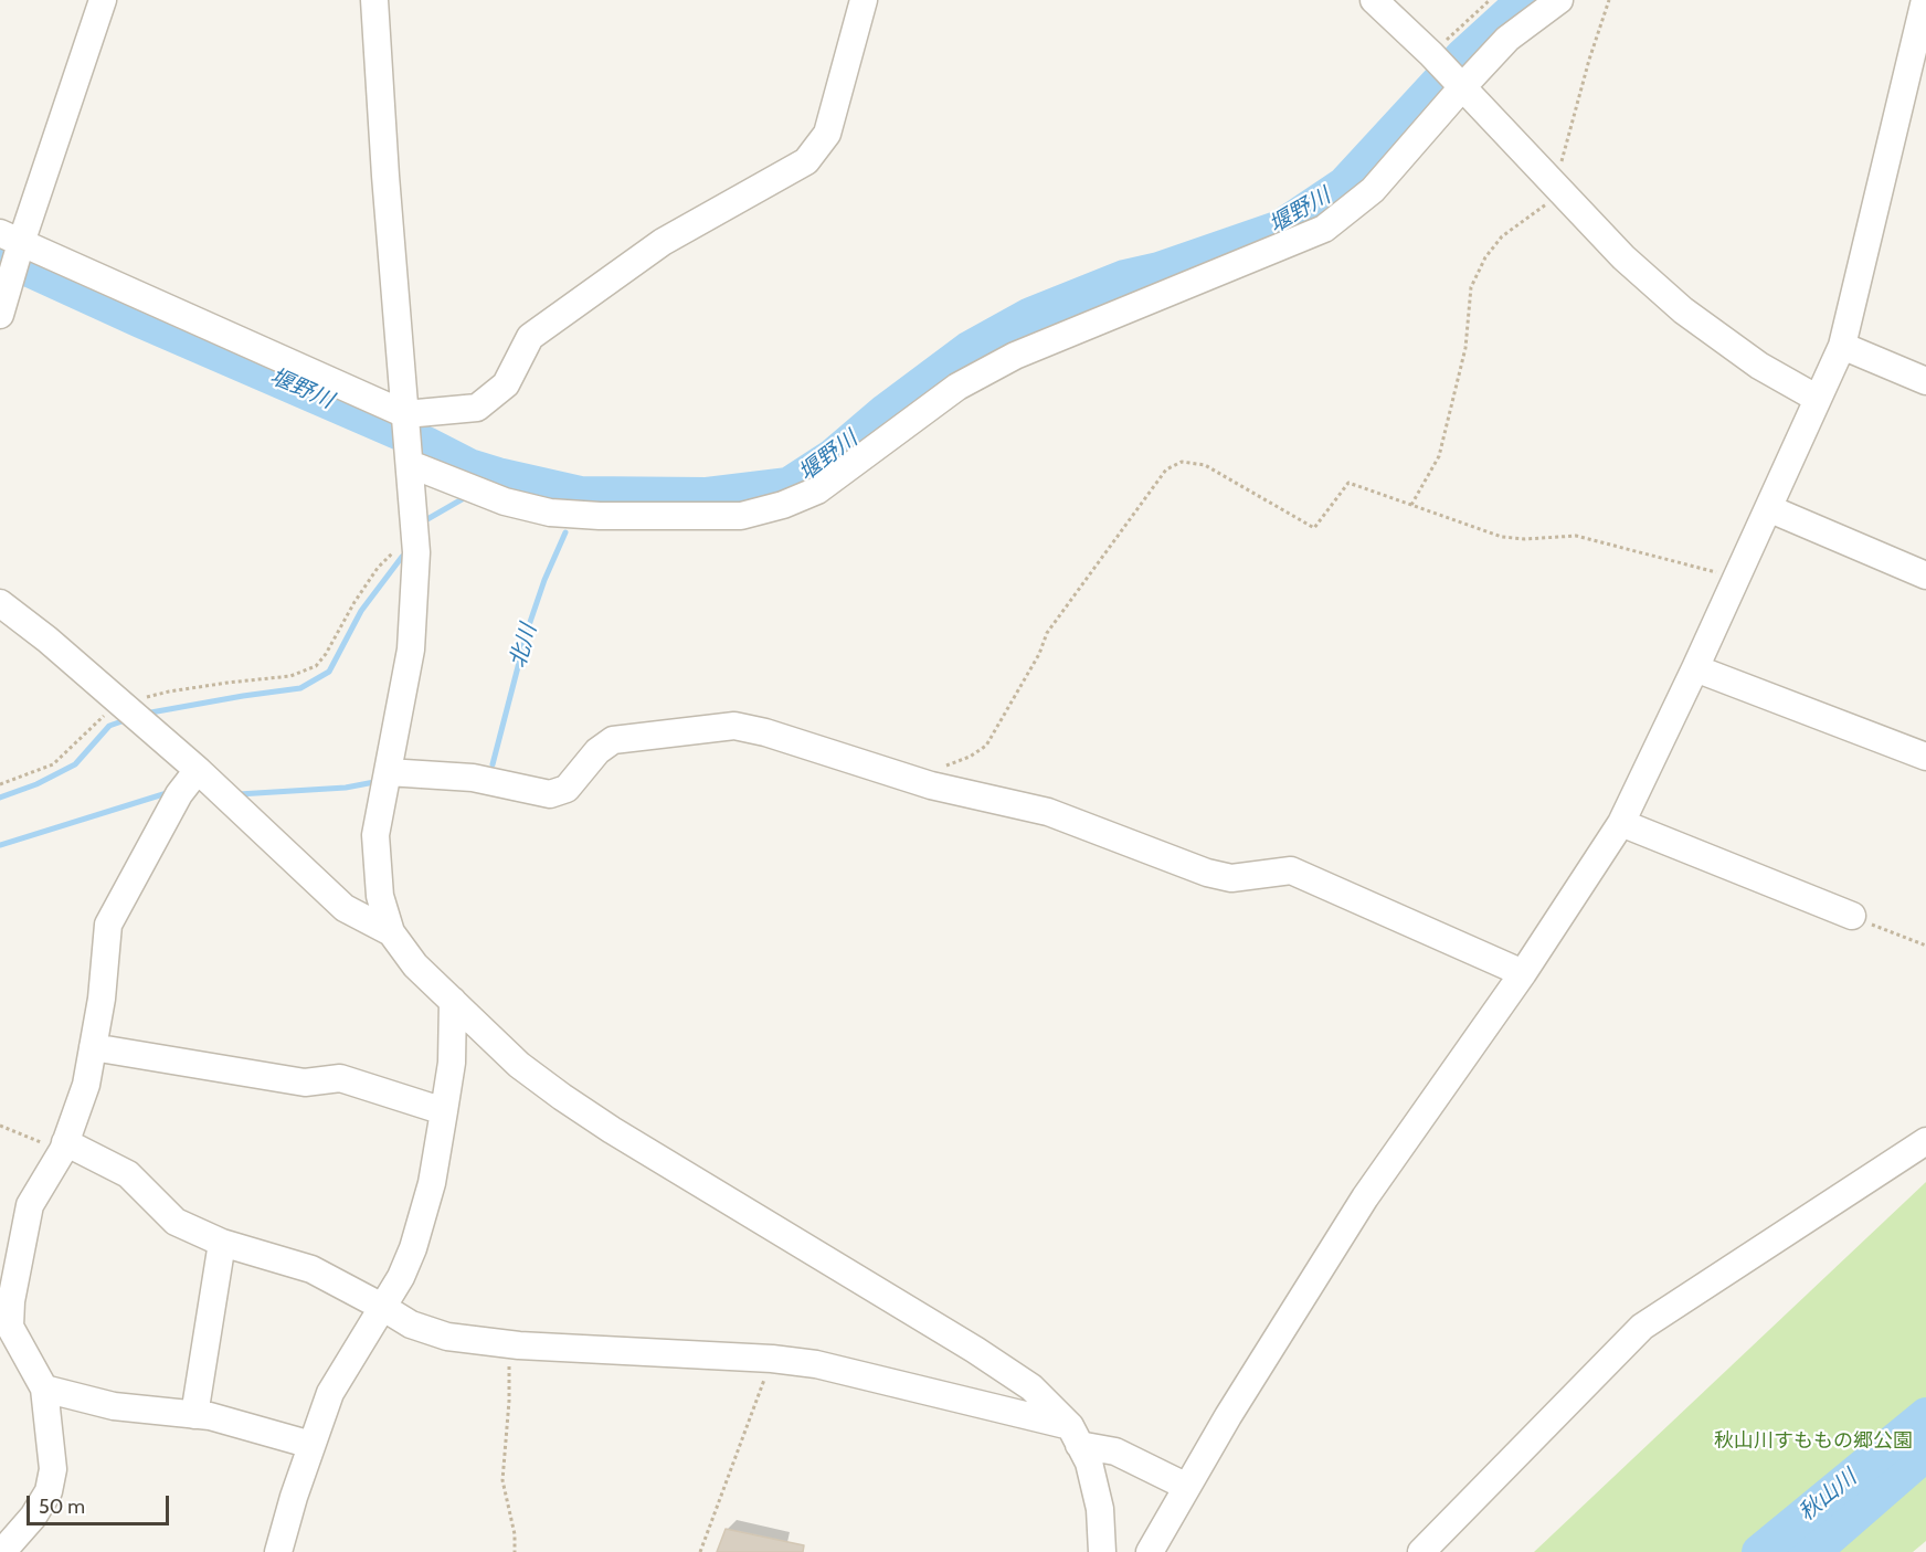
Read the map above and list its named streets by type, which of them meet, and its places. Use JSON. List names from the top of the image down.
{
  "water": ["堰野川", "北川", "秋山川"],
  "parks": ["秋山川すももの郷公園"],
  "scale_bar": "50 m"
}
